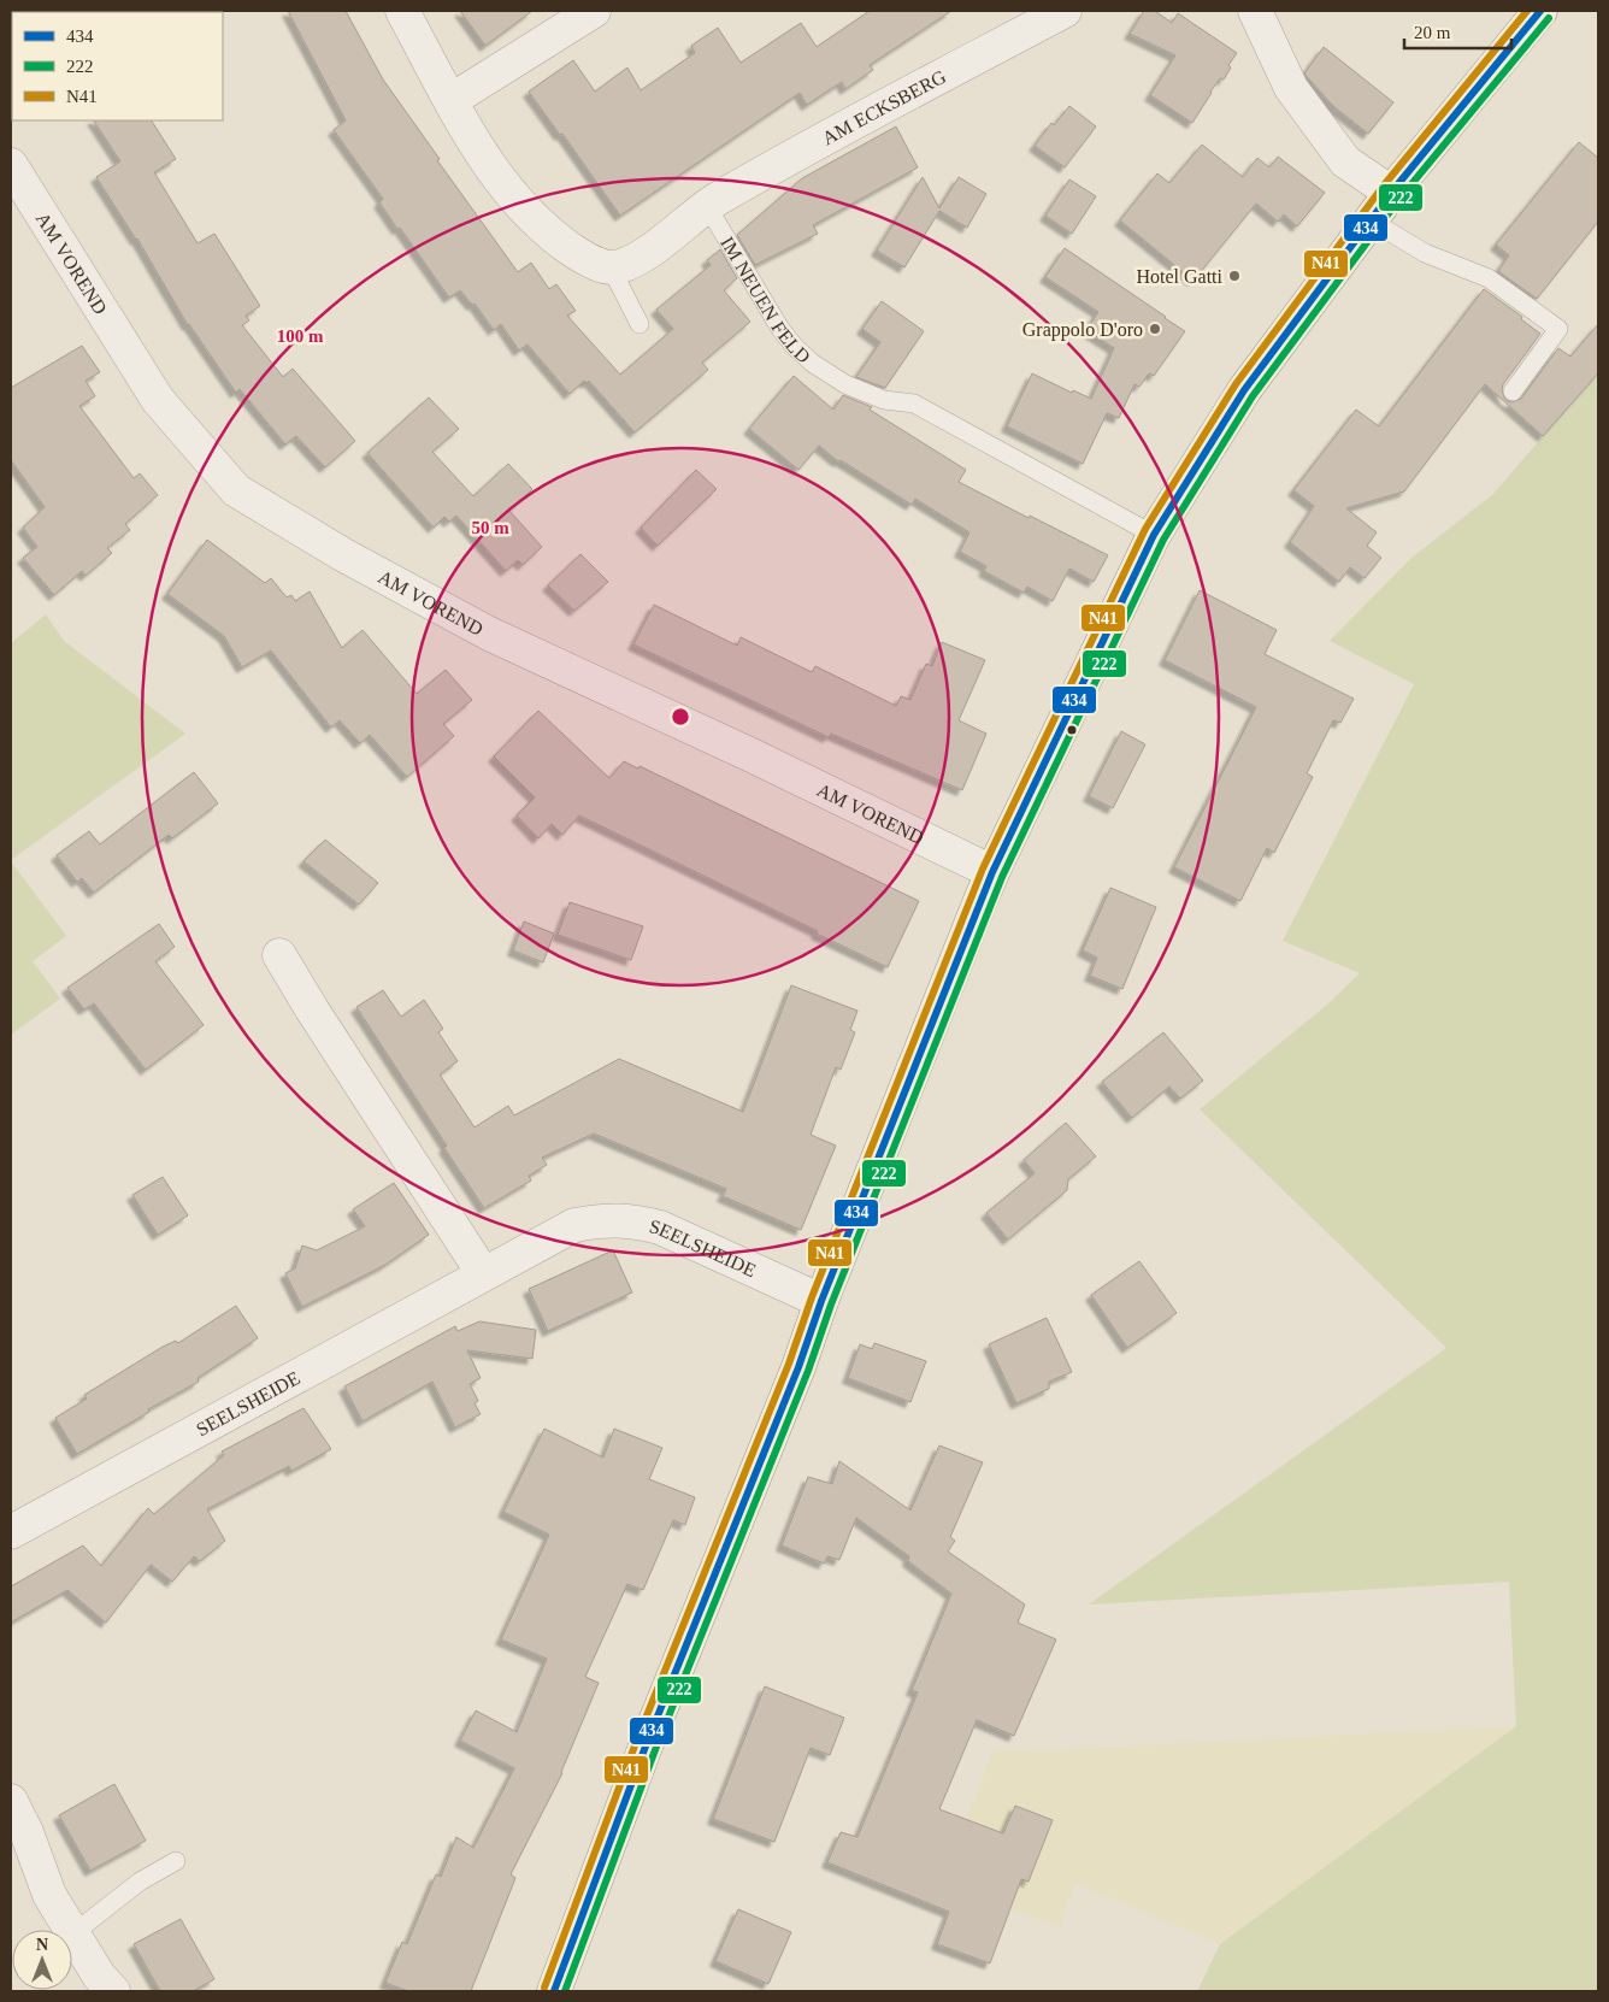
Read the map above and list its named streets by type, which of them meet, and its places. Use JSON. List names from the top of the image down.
{
  "streets": {
    "street": ["AM ECKSBERG", "AM VOREND", "SEELSHEIDE"],
    "lane": ["IM NEUEN FELD"]
  },
  "crossings": [
    ["AM ECKSBERG", "IM NEUEN FELD"]
  ],
  "places": ["Hotel Gatti", "Grappolo D'oro"],
  "lines": ["transit line 434", "transit line N41", "transit line 222"],
  "legend": ["434", "222", "N41"],
  "scale_bar": "20 m",
  "north": "top",
  "rings": ["100 m", "50 m"]
}
